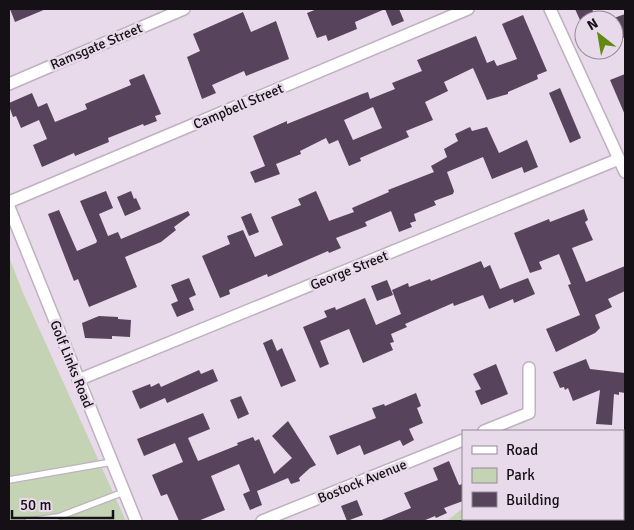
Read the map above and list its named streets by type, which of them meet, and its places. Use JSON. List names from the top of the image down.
{
  "streets": {
    "street": [
      "Ramsgate Street",
      "Campbell Street",
      "George Street",
      "Golf Links Road",
      "Bostock Avenue"
    ]
  },
  "crossings": [
    ["George Street", "Golf Links Road"]
  ],
  "legend": ["Road", "Park", "Building"],
  "scale_bar": "50 m",
  "north": "top left"
}
